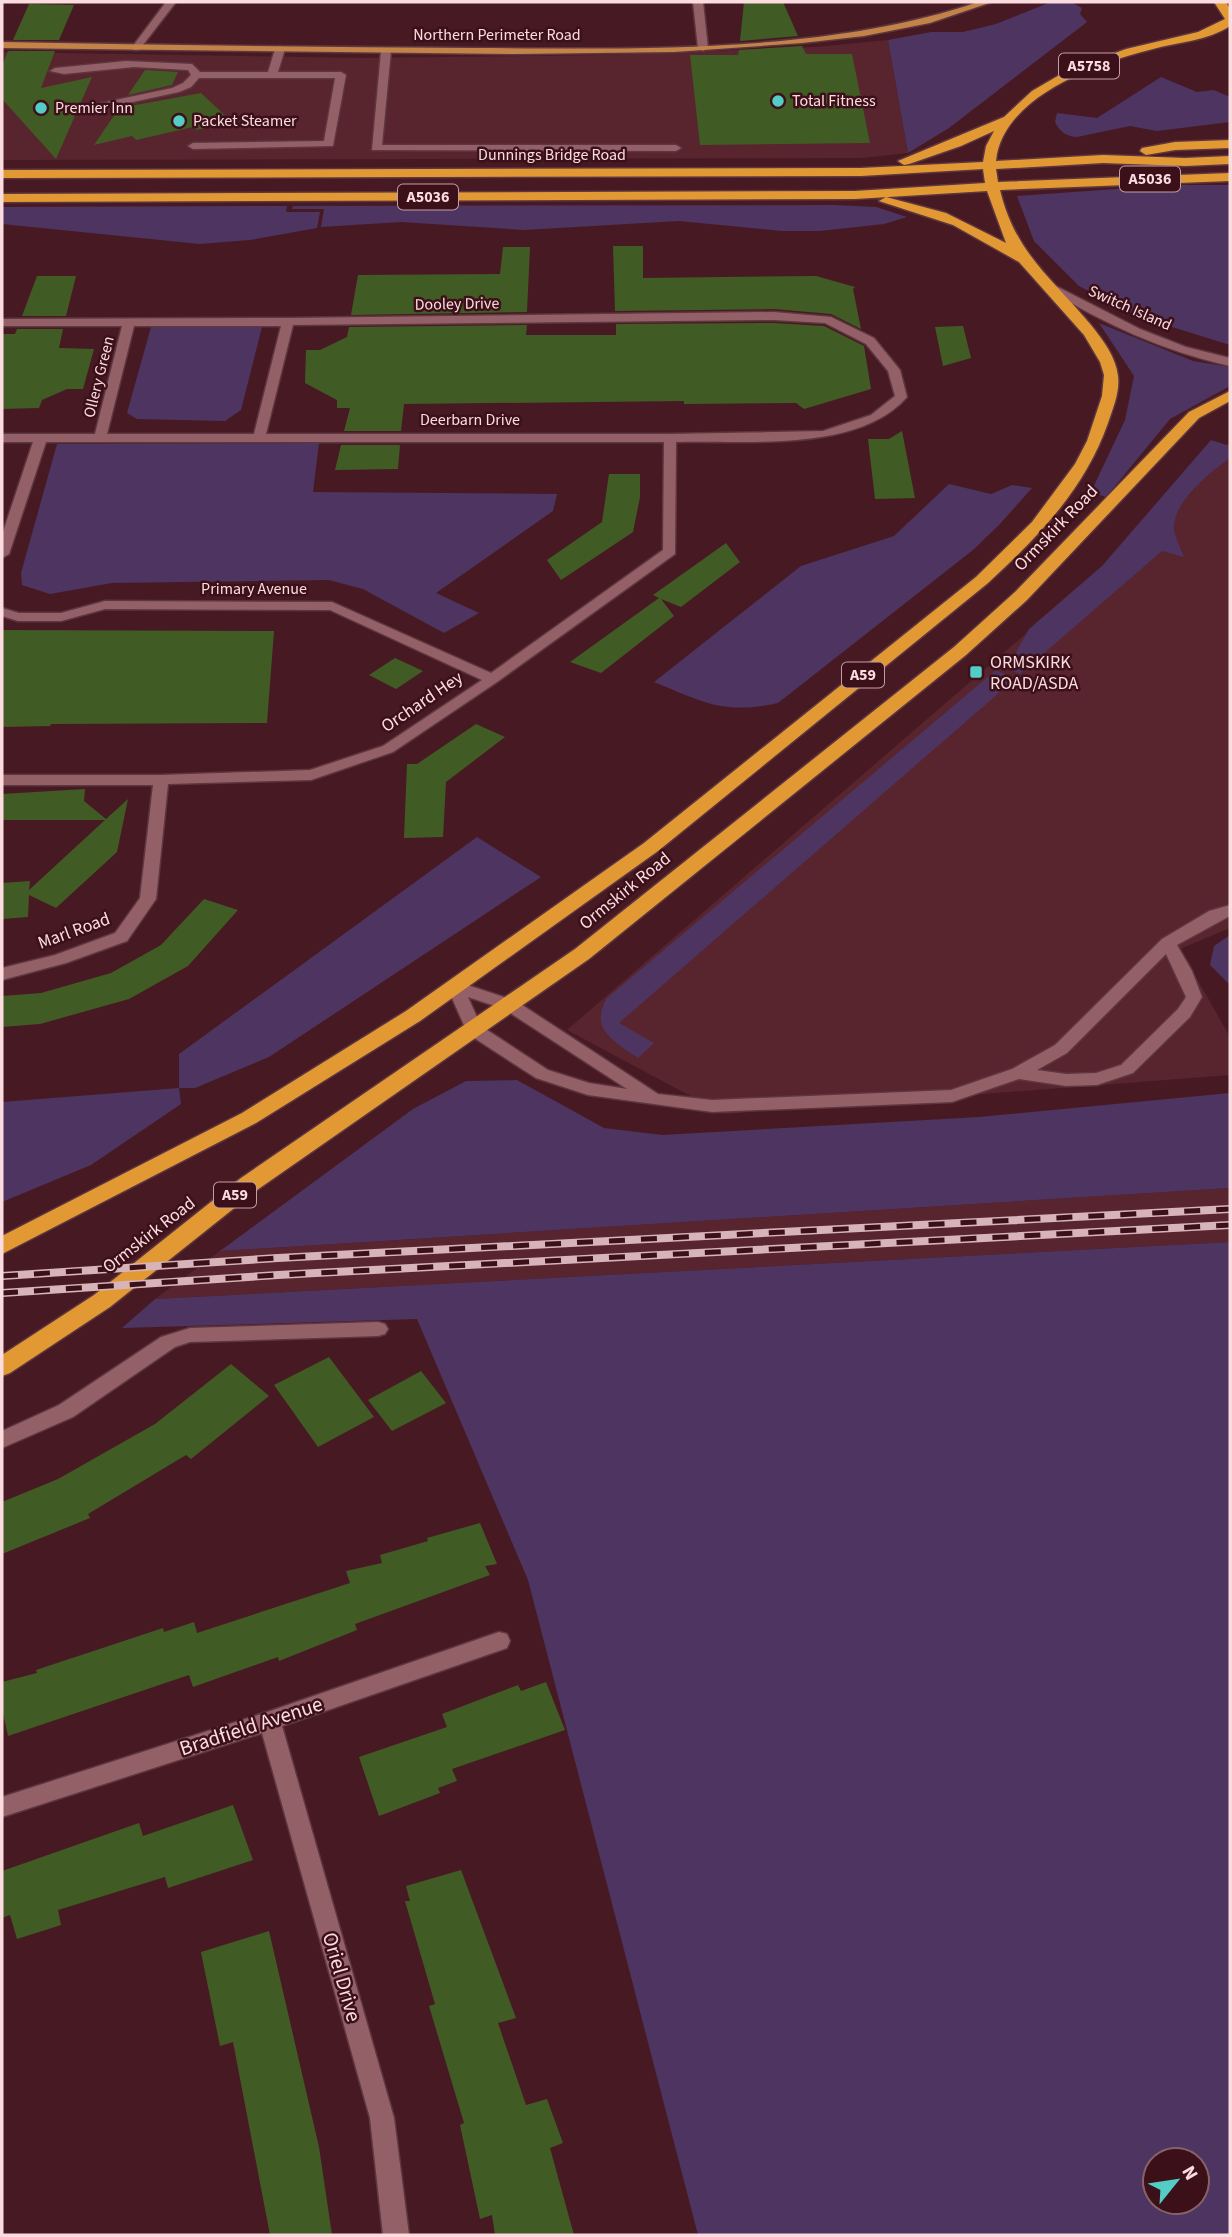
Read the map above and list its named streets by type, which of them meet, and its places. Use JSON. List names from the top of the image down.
{
  "streets": {
    "highway": [
      "A5758",
      "Dunnings Bridge Road",
      "A5036",
      "Switch Island",
      "Ormskirk Road",
      "A59"
    ],
    "main road": ["Northern Perimeter Road"],
    "street": [
      "Dooley Drive",
      "Ollery Green",
      "Deerbarn Drive",
      "Primary Avenue",
      "Orchard Hey",
      "Marl Road",
      "Bradfield Avenue",
      "Oriel Drive"
    ]
  },
  "crossings": [
    ["A5758", "Dunnings Bridge Road"],
    ["A5758", "Switch Island"],
    ["Dunnings Bridge Road", "A5036"],
    ["Dunnings Bridge Road", "Switch Island"],
    ["A5036", "Switch Island"],
    ["Dooley Drive", "Ollery Green"],
    ["Dooley Drive", "Deerbarn Drive"],
    ["Switch Island", "Ormskirk Road"],
    ["Ollery Green", "Deerbarn Drive"],
    ["Deerbarn Drive", "Orchard Hey"],
    ["Primary Avenue", "Orchard Hey"],
    ["Orchard Hey", "Marl Road"],
    ["Bradfield Avenue", "Oriel Drive"]
  ],
  "places": {
    "other": ["Total Fitness", "Premier Inn", "Packet Steamer"],
    "transit": ["ORMSKIRK ROAD/ASDA"]
  },
  "north": "top right"
}
